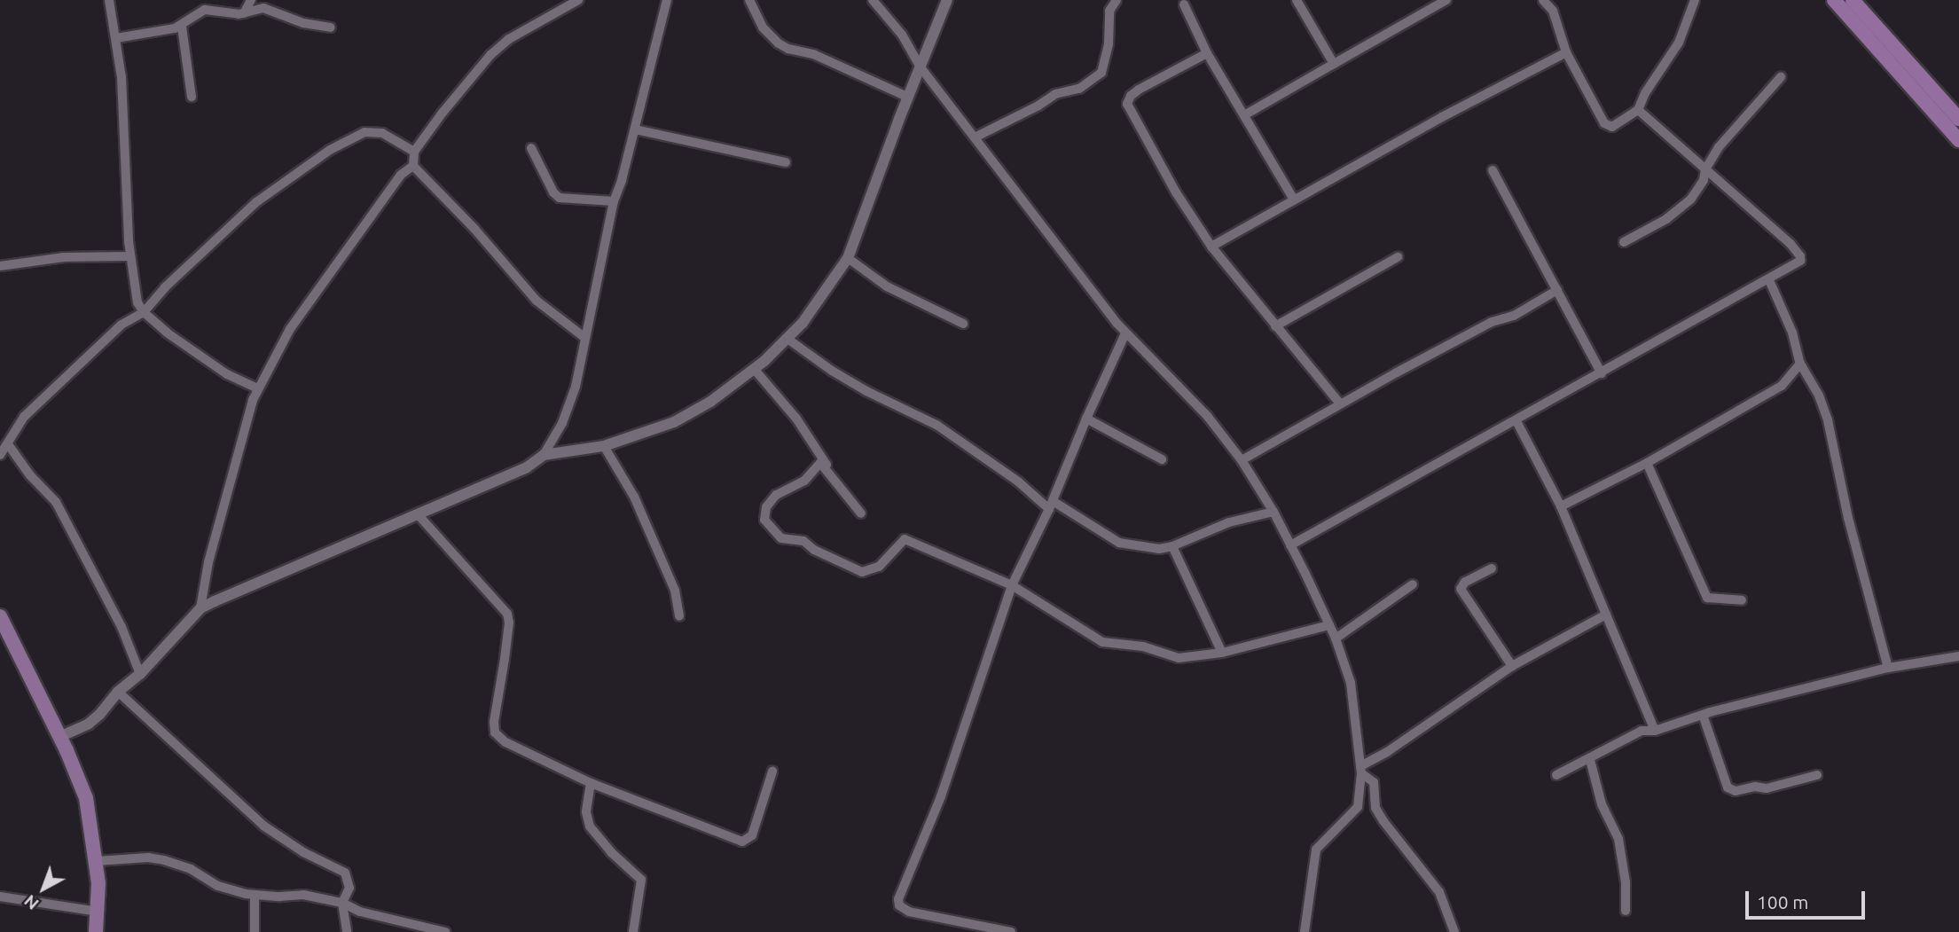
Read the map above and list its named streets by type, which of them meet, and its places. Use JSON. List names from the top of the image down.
{
  "scale_bar": "100 m",
  "north": "bottom left"
}
